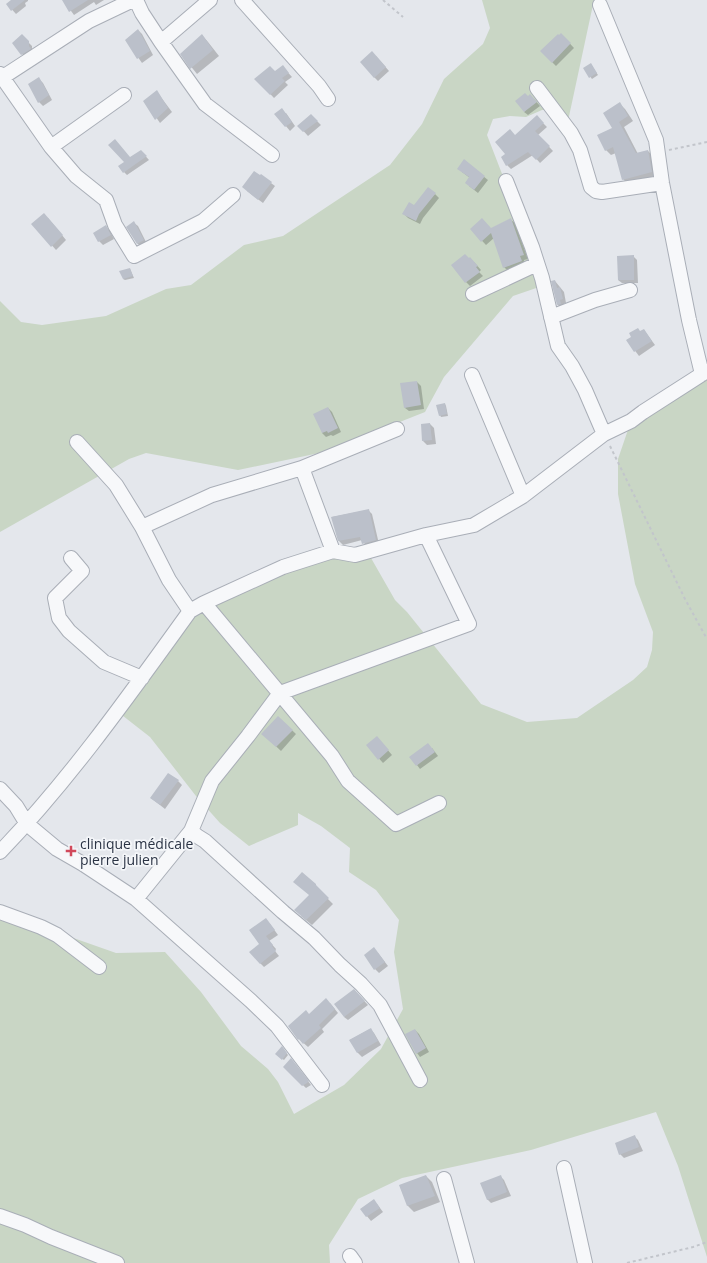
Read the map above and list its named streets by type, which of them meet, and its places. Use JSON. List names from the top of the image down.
{
  "places": {
    "health": ["clinique médicale pierre julien"]
  }
}
